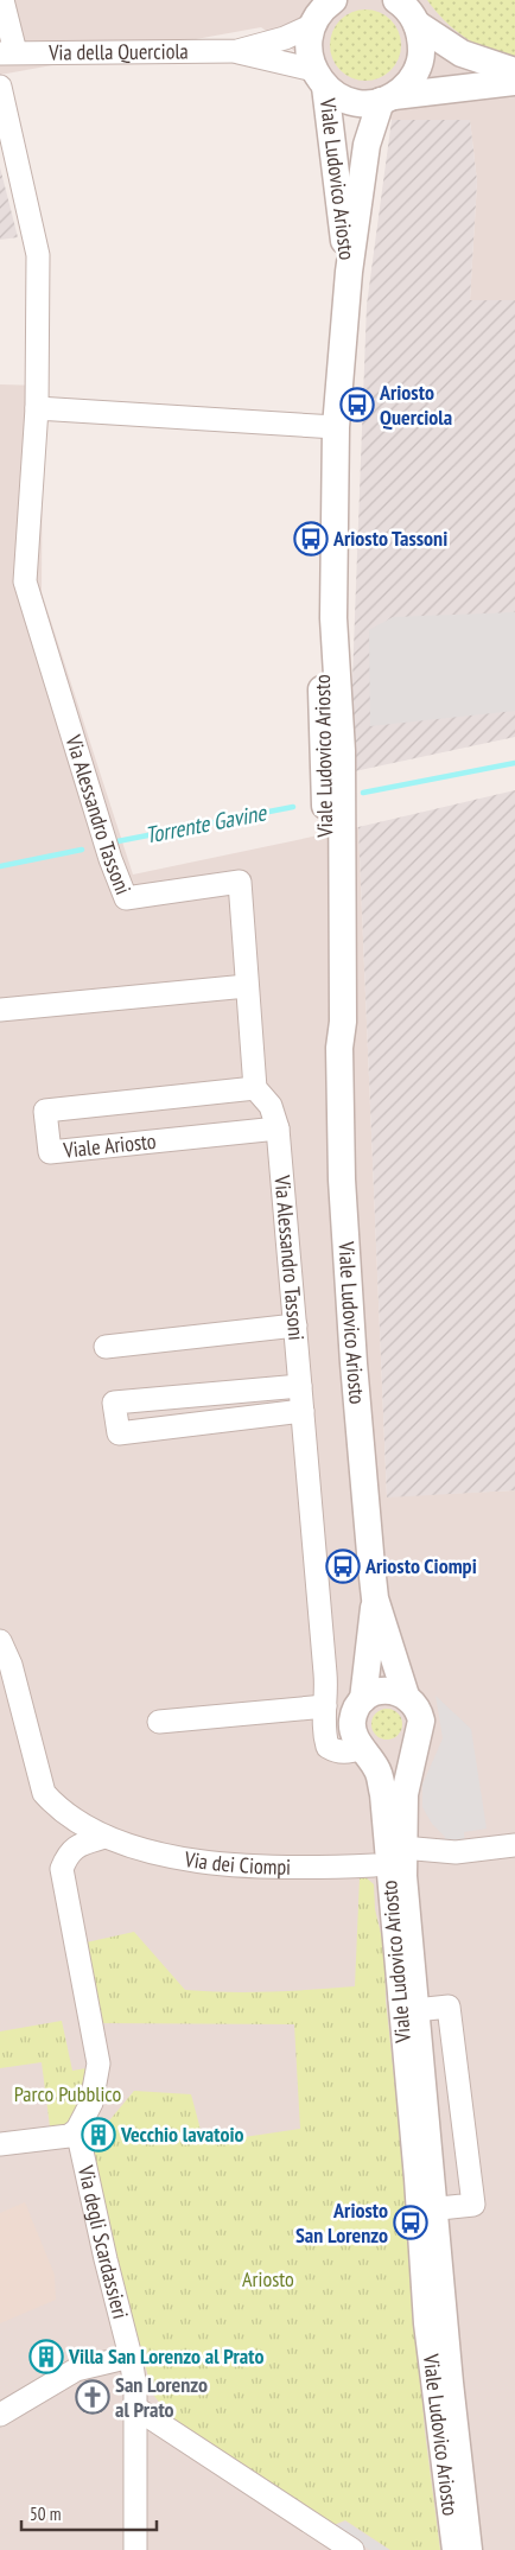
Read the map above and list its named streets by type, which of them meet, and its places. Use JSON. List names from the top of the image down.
{
  "streets": {
    "street": [
      "Via della Querciola",
      "Viale Ludovico Ariosto",
      "Via Alessandro Tassoni",
      "Viale Ariosto",
      "Via dei Ciompi",
      "Via degli Scardassieri"
    ]
  },
  "crossings": [
    ["Via della Querciola", "Viale Ludovico Ariosto"],
    ["Viale Ludovico Ariosto", "Via Alessandro Tassoni"],
    ["Viale Ludovico Ariosto", "Via dei Ciompi"],
    ["Via Alessandro Tassoni", "Viale Ariosto"]
  ],
  "water": ["Torrente Gavine"],
  "parks": ["Parco Pubblico", "Ariosto"],
  "places": {
    "bus stop": [
      "Ariosto Querciola",
      "Ariosto Tassoni",
      "Ariosto Ciompi",
      "Ariosto San Lorenzo"
    ],
    "building": ["Vecchio lavatoio", "Villa San Lorenzo al Prato"],
    "church": ["San Lorenzo al Prato"]
  },
  "scale_bar": "50 m"
}
